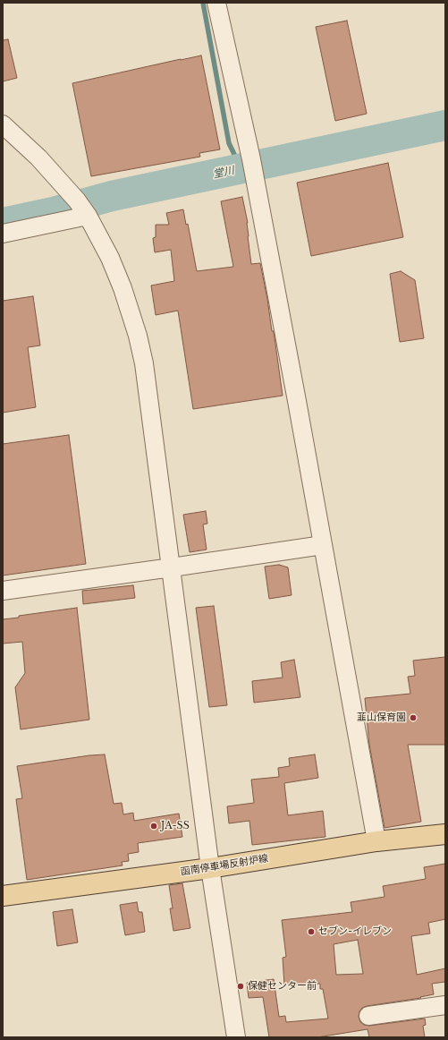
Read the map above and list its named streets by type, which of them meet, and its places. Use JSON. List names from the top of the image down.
{
  "streets": {
    "main road": ["函南停車場反射炉線"]
  },
  "water": ["堂川"],
  "places": [
    "韮山保育園",
    "JA-SS",
    "セブン-イレブン",
    "保健センター前"
  ]
}
